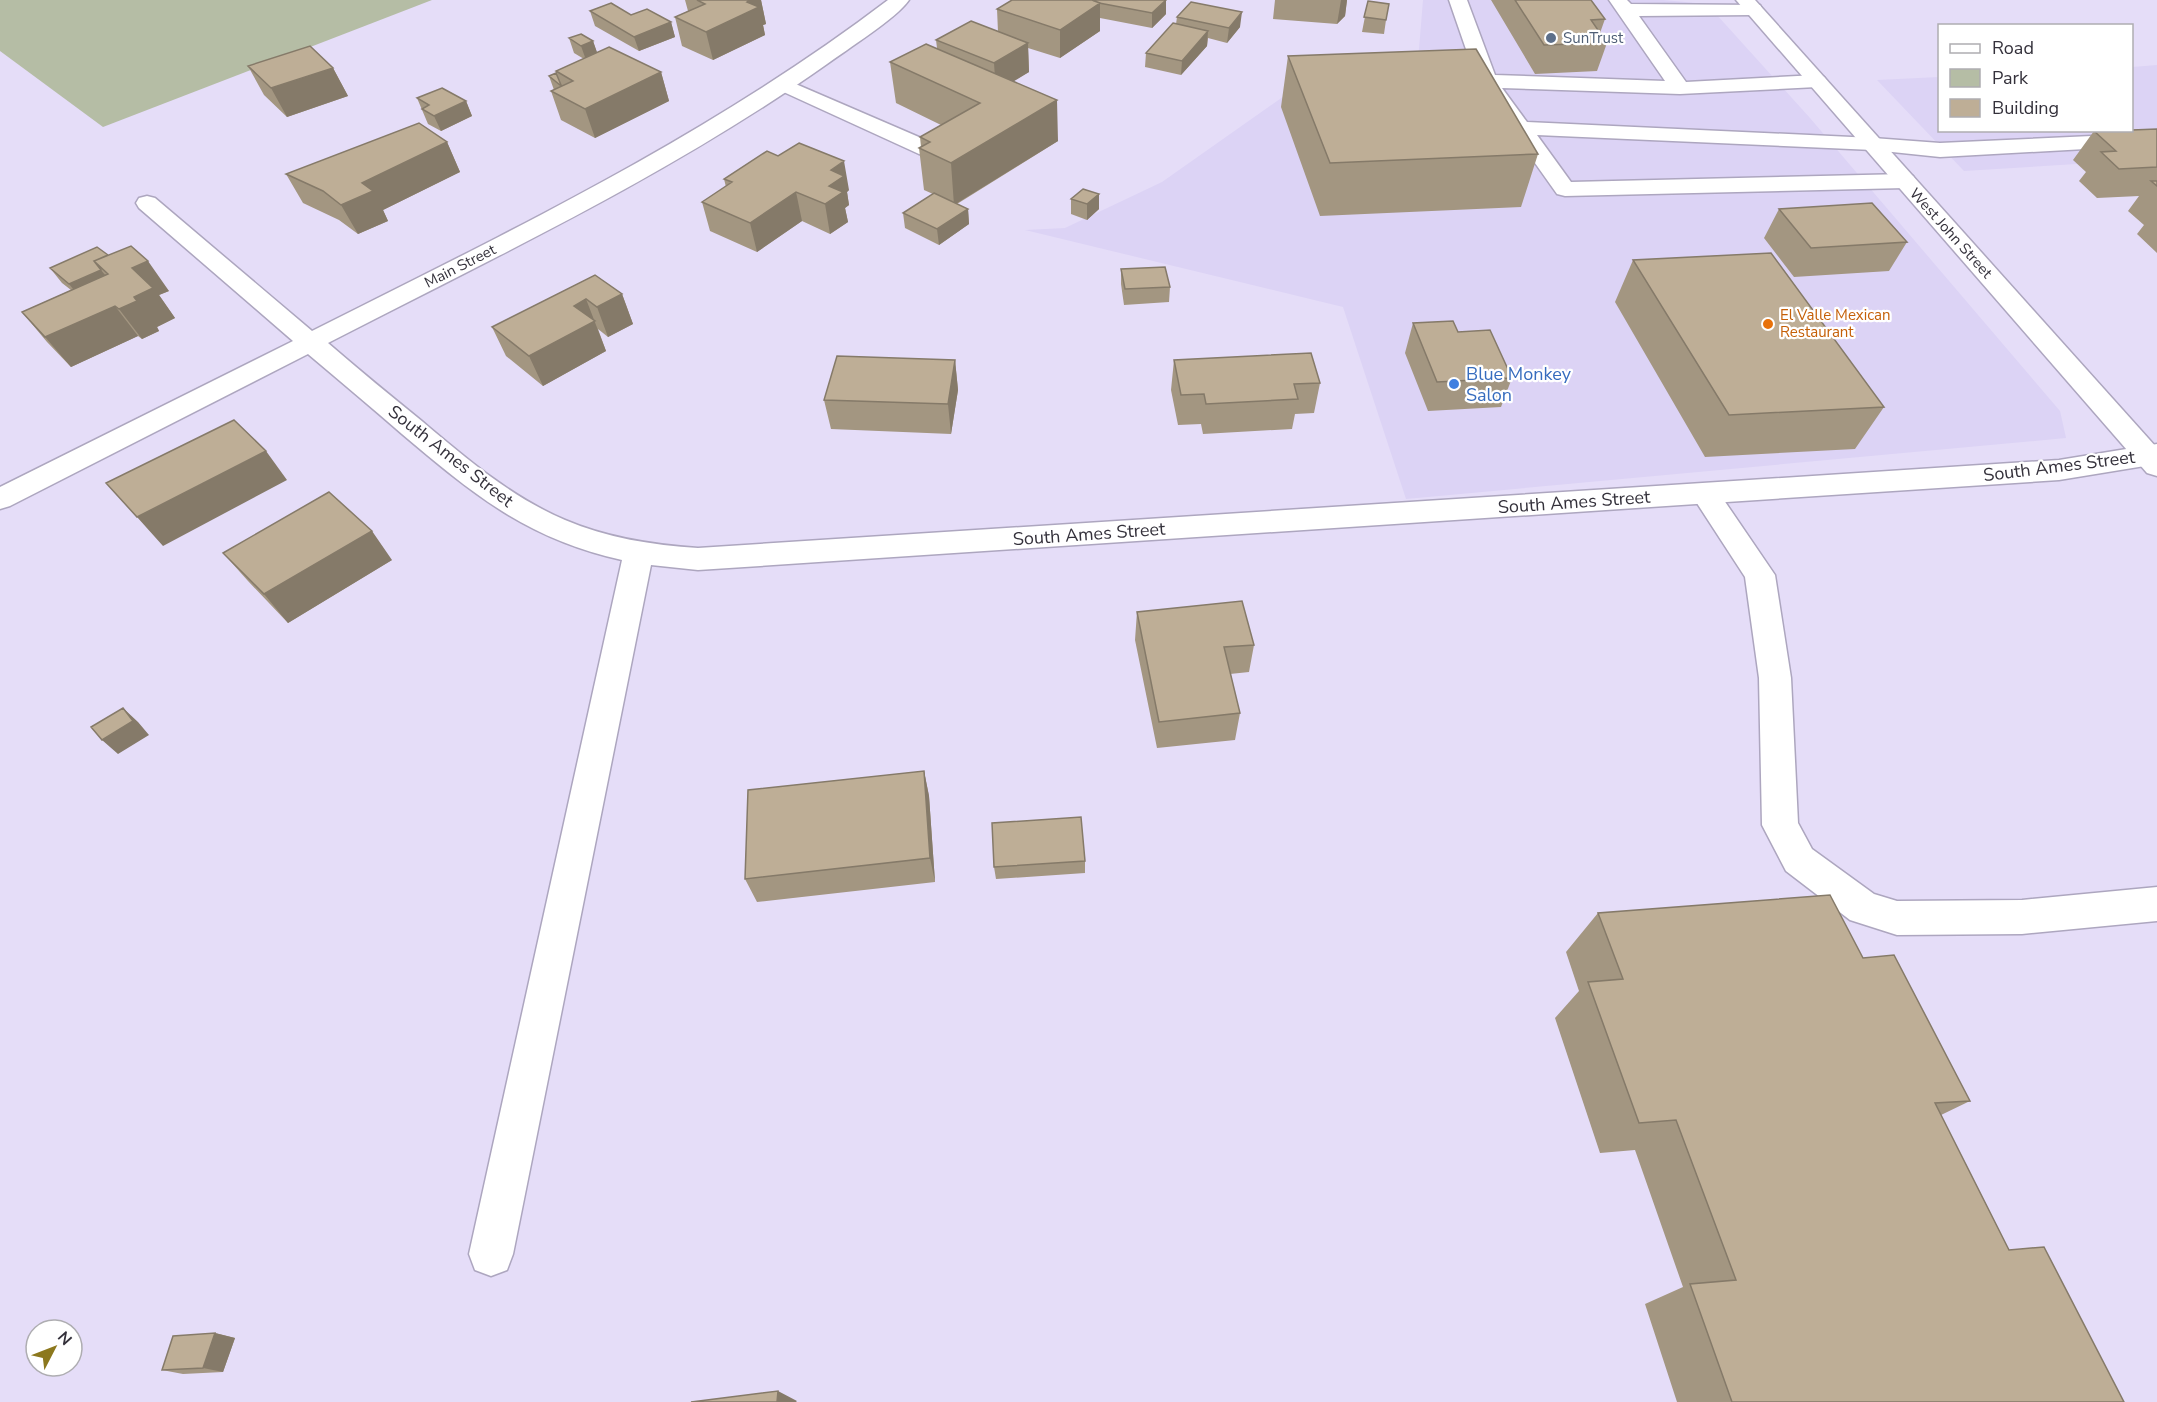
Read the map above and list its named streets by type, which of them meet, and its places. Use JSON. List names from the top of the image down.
{
  "streets": {
    "street": ["West John Street", "Main Street", "South Ames Street"]
  },
  "crossings": [
    ["West John Street", "South Ames Street"],
    ["Main Street", "South Ames Street"]
  ],
  "places": ["SunTrust", "El Valle Mexican Restaurant", "Blue Monkey Salon"],
  "legend": ["Road", "Park", "Building"],
  "north": "top right"
}
